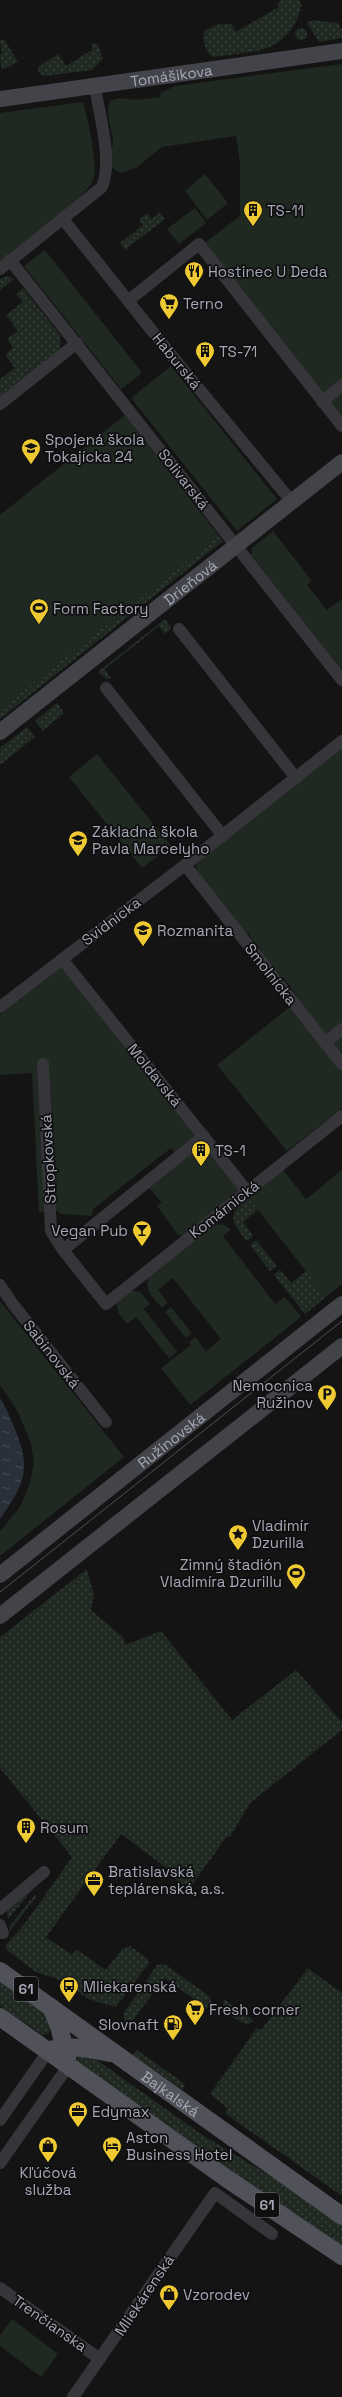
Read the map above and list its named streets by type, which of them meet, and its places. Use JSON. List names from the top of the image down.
{
  "streets": {
    "main road": ["61", "Bajkalská"],
    "street": [
      "Tomášikova",
      "Haburská",
      "Solivarská",
      "Drieňová",
      "Svidnícka",
      "Smolnícka",
      "Moldavská",
      "Stropkovská",
      "Komárnická",
      "Sabinovská",
      "Ružinovská",
      "Mliekárenská",
      "Trenčianska"
    ]
  },
  "crossings": [
    ["Haburská", "Drieňová"],
    ["Solivarská", "Drieňová"],
    ["Svidnícka", "Smolnícka"],
    ["Svidnícka", "Moldavská"],
    ["Moldavská", "Komárnická"],
    ["Stropkovská", "Komárnická"],
    ["Mliekárenská", "Trenčianska"]
  ],
  "places": {
    "building": [
      "TS-11",
      "TS-71",
      "TS-1",
      "Rosum"
    ],
    "restaurant": ["Hostinec U Deda"],
    "supermarket": ["Terno", "Fresh corner"],
    "school or university": ["Spojená škola Tokajícka 24", "Základná škola Pavla Marcelyho", "Rozmanita"],
    "sports": ["Form Factory", "Zimný štadión Vladimíra Dzurillu"],
    "bar": ["Vegan Pub"],
    "parking": ["Nemocnica Ružinov"],
    "place": ["Vladimír Dzurilla"],
    "office": ["Bratislavská teplárenská, a.s.", "Edymax"],
    "bus stop": ["Mliekarenská"],
    "fuel station": ["Slovnaft"],
    "shop": ["Kľúčová služba", "Vzorodev"],
    "hotel": ["Aston Business Hotel"]
  }
}
